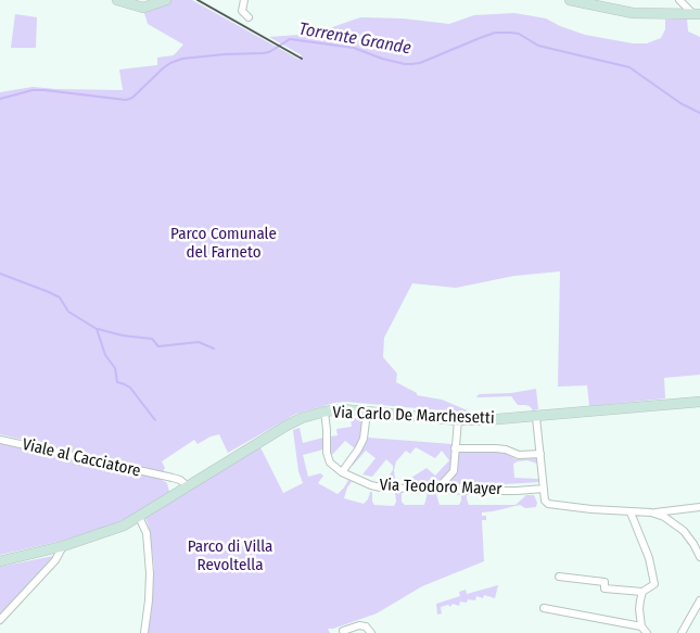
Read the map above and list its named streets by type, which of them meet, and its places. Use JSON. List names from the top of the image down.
{
  "streets": {
    "main road": ["Via Carlo De Marchesetti"],
    "street": ["Viale al Cacciatore", "Via Teodoro Mayer"]
  },
  "crossings": [
    ["Via Carlo De Marchesetti", "Viale al Cacciatore"]
  ],
  "water": ["Torrente Grande"],
  "parks": ["Parco Comunale del Farneto", "Parco di Villa Revoltella"]
}
